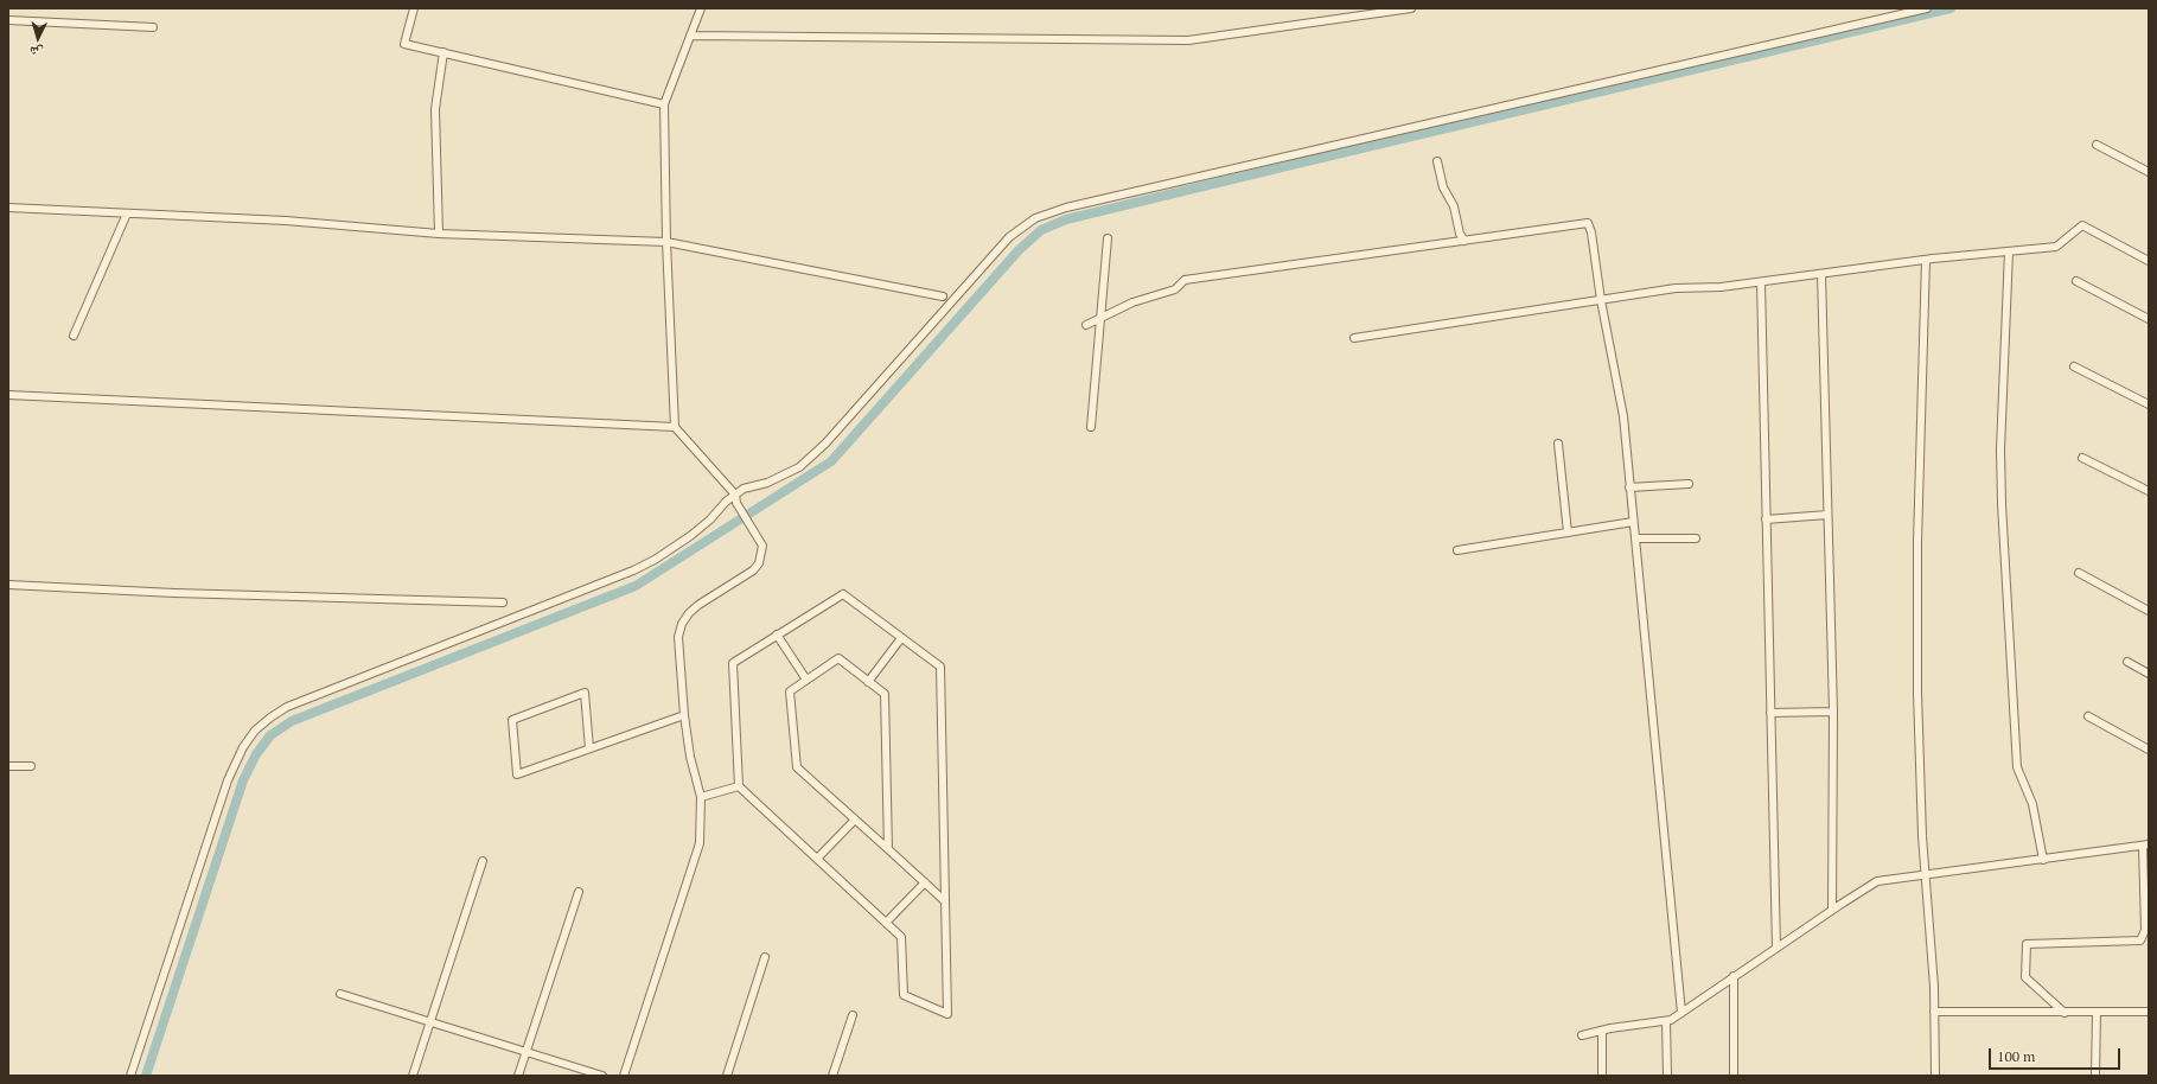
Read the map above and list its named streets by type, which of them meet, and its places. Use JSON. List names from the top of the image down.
{
  "scale_bar": "100 m",
  "north": "bottom"
}
